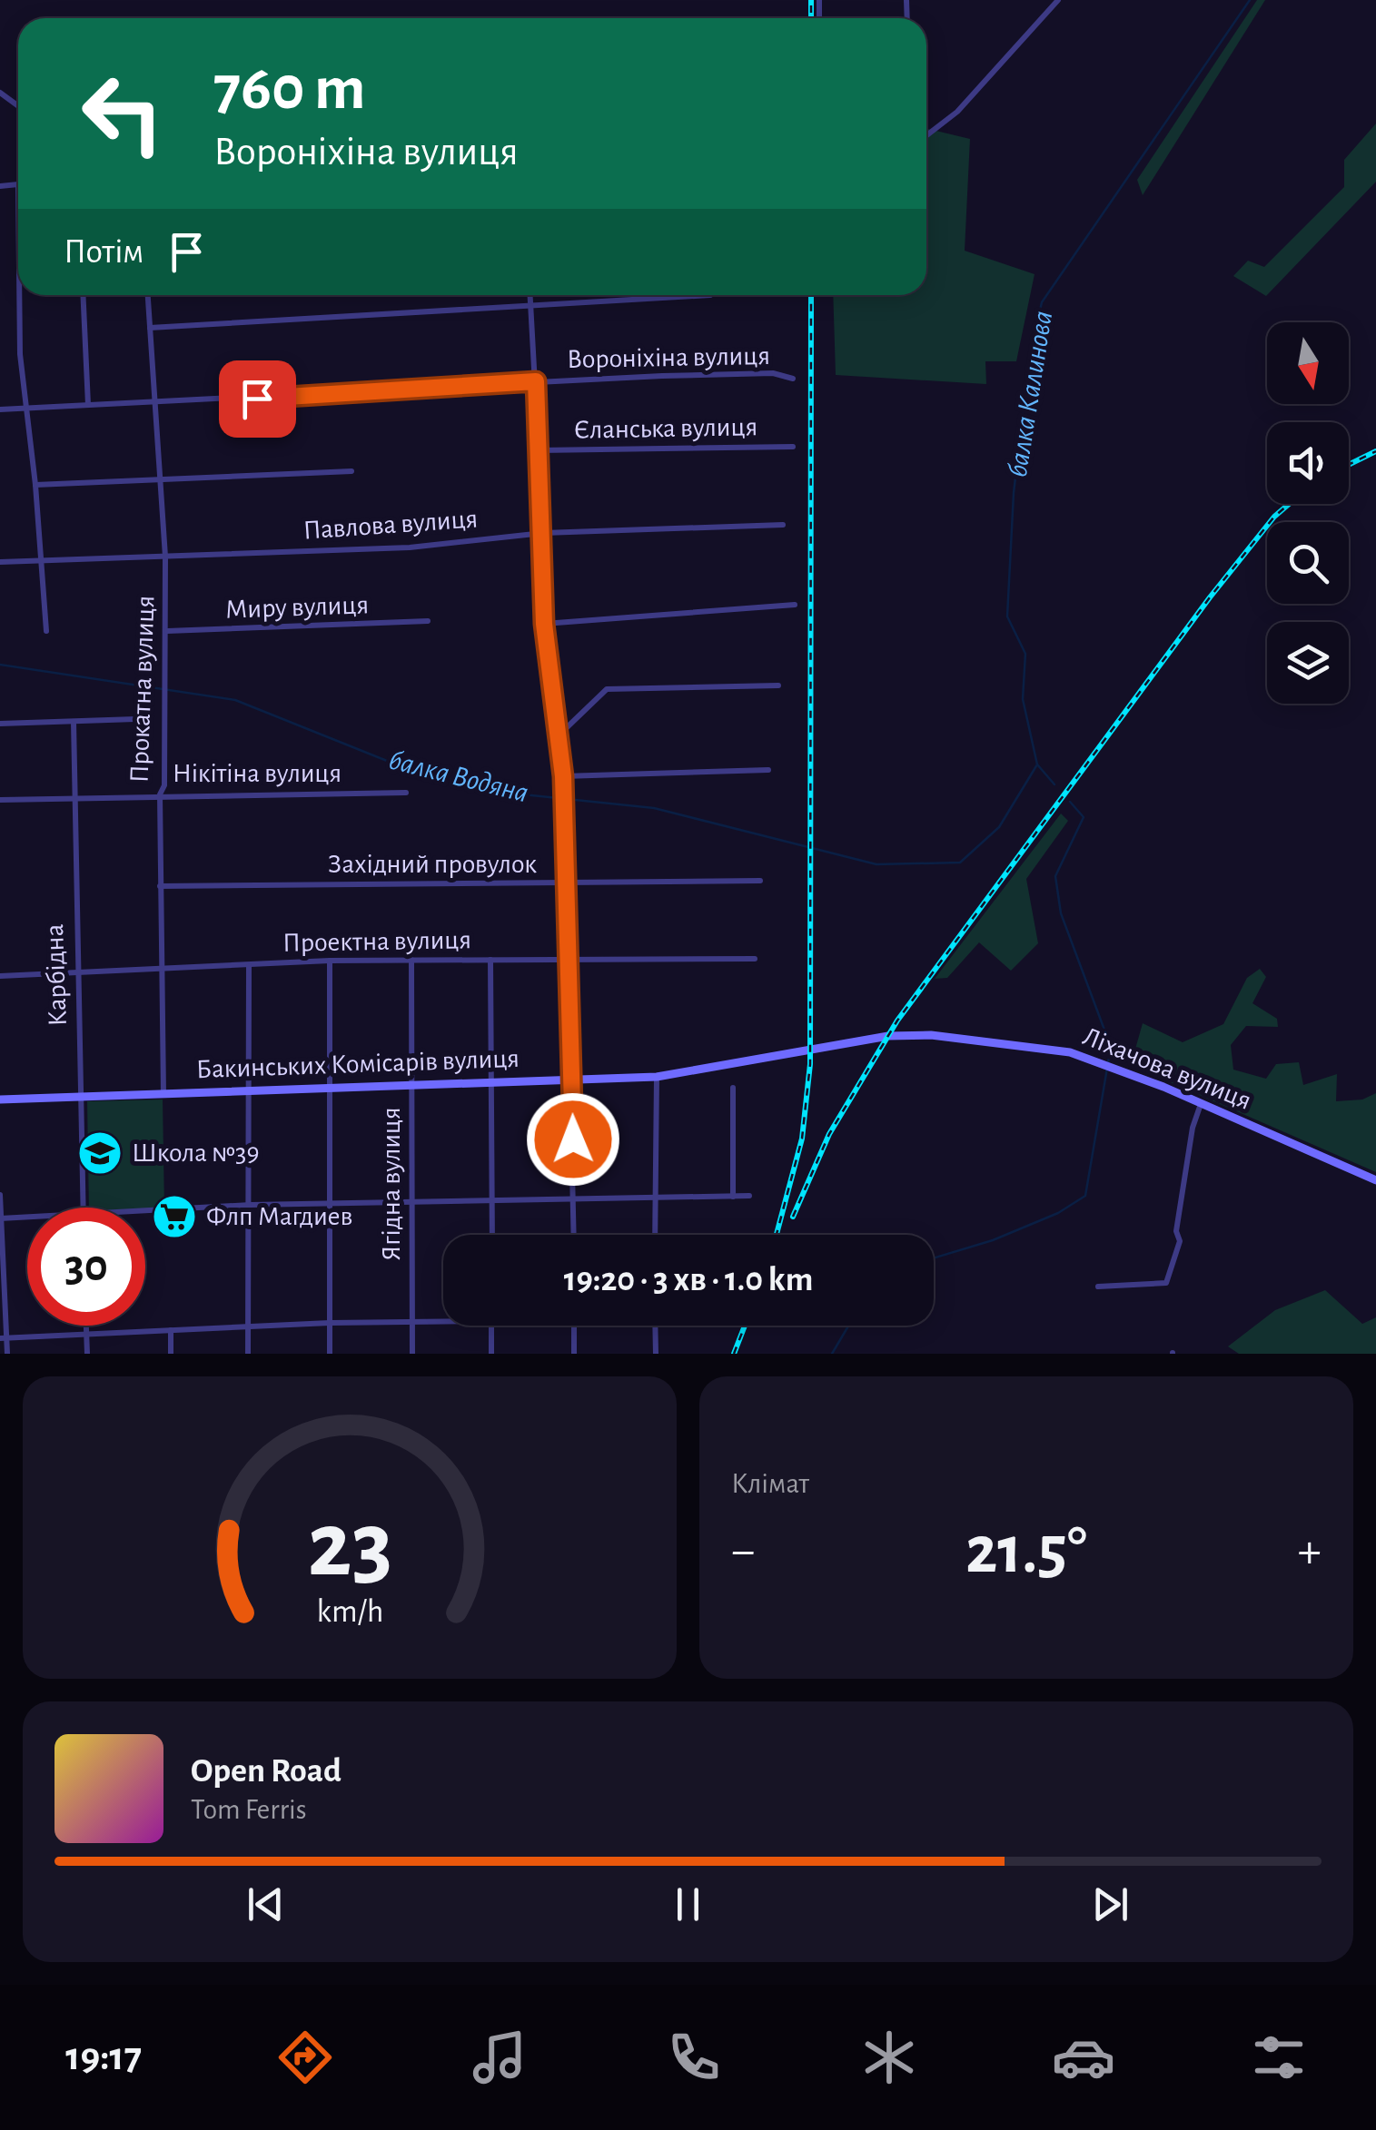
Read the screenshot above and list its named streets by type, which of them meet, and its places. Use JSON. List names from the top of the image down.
{
  "streets": {
    "street": [
      "Вороніхіна вулиця",
      "Єланська вулиця",
      "Павлова вулиця",
      "Миру вулиця",
      "Прокатна вулиця",
      "Нікітіна вулиця",
      "Західний провулок",
      "Проектна вулиця",
      "Карбідна",
      "Бакинських Комісарів вулиця",
      "Ліхачова вулиця",
      "Ягідна вулиця"
    ]
  },
  "crossings": [
    ["Вороніхіна вулиця", "Прокатна вулиця"],
    ["Павлова вулиця", "Прокатна вулиця"],
    ["Миру вулиця", "Прокатна вулиця"],
    ["Прокатна вулиця", "Нікітіна вулиця"],
    ["Прокатна вулиця", "Західний провулок"],
    ["Прокатна вулиця", "Проектна вулиця"],
    ["Прокатна вулиця", "Бакинських Комісарів вулиця"],
    ["Нікітіна вулиця", "Карбідна"],
    ["Проектна вулиця", "Карбідна"],
    ["Проектна вулиця", "Ягідна вулиця"],
    ["Карбідна", "Бакинських Комісарів вулиця"],
    ["Бакинських Комісарів вулиця", "Ліхачова вулиця"],
    ["Бакинських Комісарів вулиця", "Ягідна вулиця"]
  ],
  "water": ["балка Калинова", "балка Водяна"],
  "places": {
    "school or university": ["Школа №39"],
    "supermarket": ["Флп Магдиев"]
  },
  "north": "bottom",
  "page": {
    "turn": ["760 m", "Вороніхіна вулиця"],
    "then": "Потім",
    "limit": "30",
    "trip": "19:20 · 3 хв · 1.0 km",
    "tile": "Клімат",
    "heat": ["−", "21.5°", "+"],
    "song": ["Open Road", "Tom Ferris"],
    "tabs": "19:17",
    "gauge": ["23", "km/h"]
  }
}
